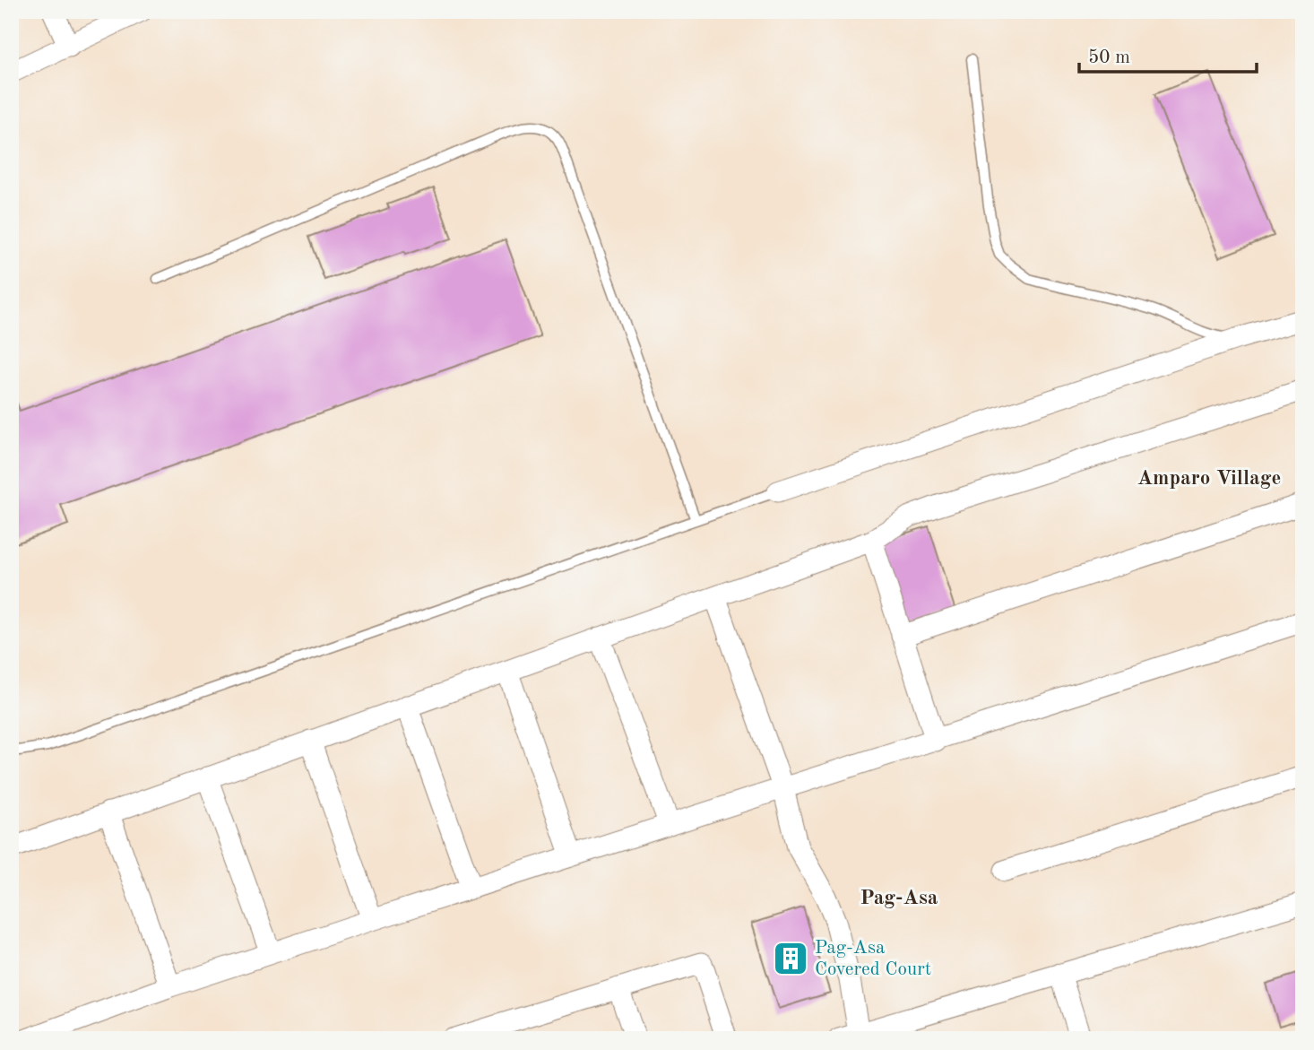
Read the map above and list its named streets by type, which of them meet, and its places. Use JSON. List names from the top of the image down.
{
  "districts": ["Amparo Village", "Pag-Asa"],
  "places": {
    "building": ["Pag-Asa Covered Court"]
  },
  "scale_bar": "50 m"
}
